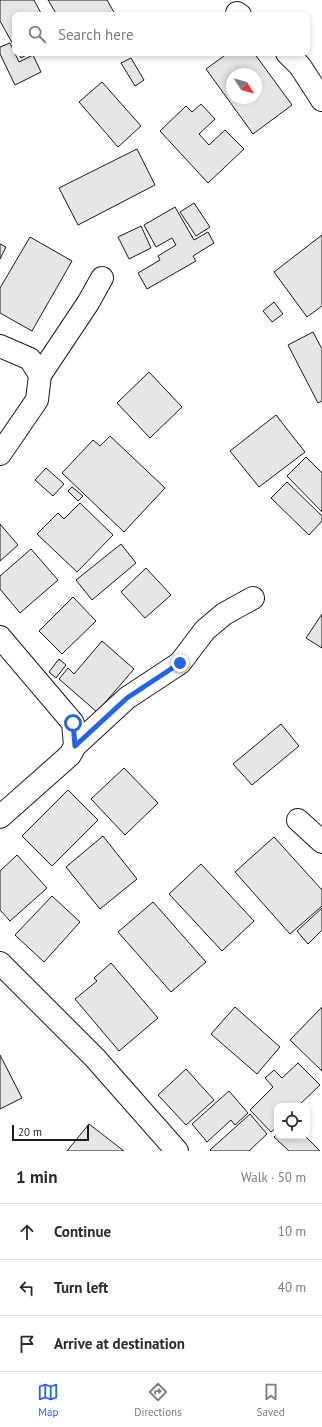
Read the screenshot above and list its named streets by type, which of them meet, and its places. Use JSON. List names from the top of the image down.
{
  "scale_bar": "20 m",
  "north": "bottom right",
  "page": {
    "search": "Search here",
    "scale": "20 m",
    "heading": ["1 min", "Walk · 50 m"],
    "list": [
      ["Continue", "10 m"],
      ["Turn left", "40 m"],
      "Arrive at destination"
    ],
    "nav": ["Map", "Directions", "Saved"]
  }
}
